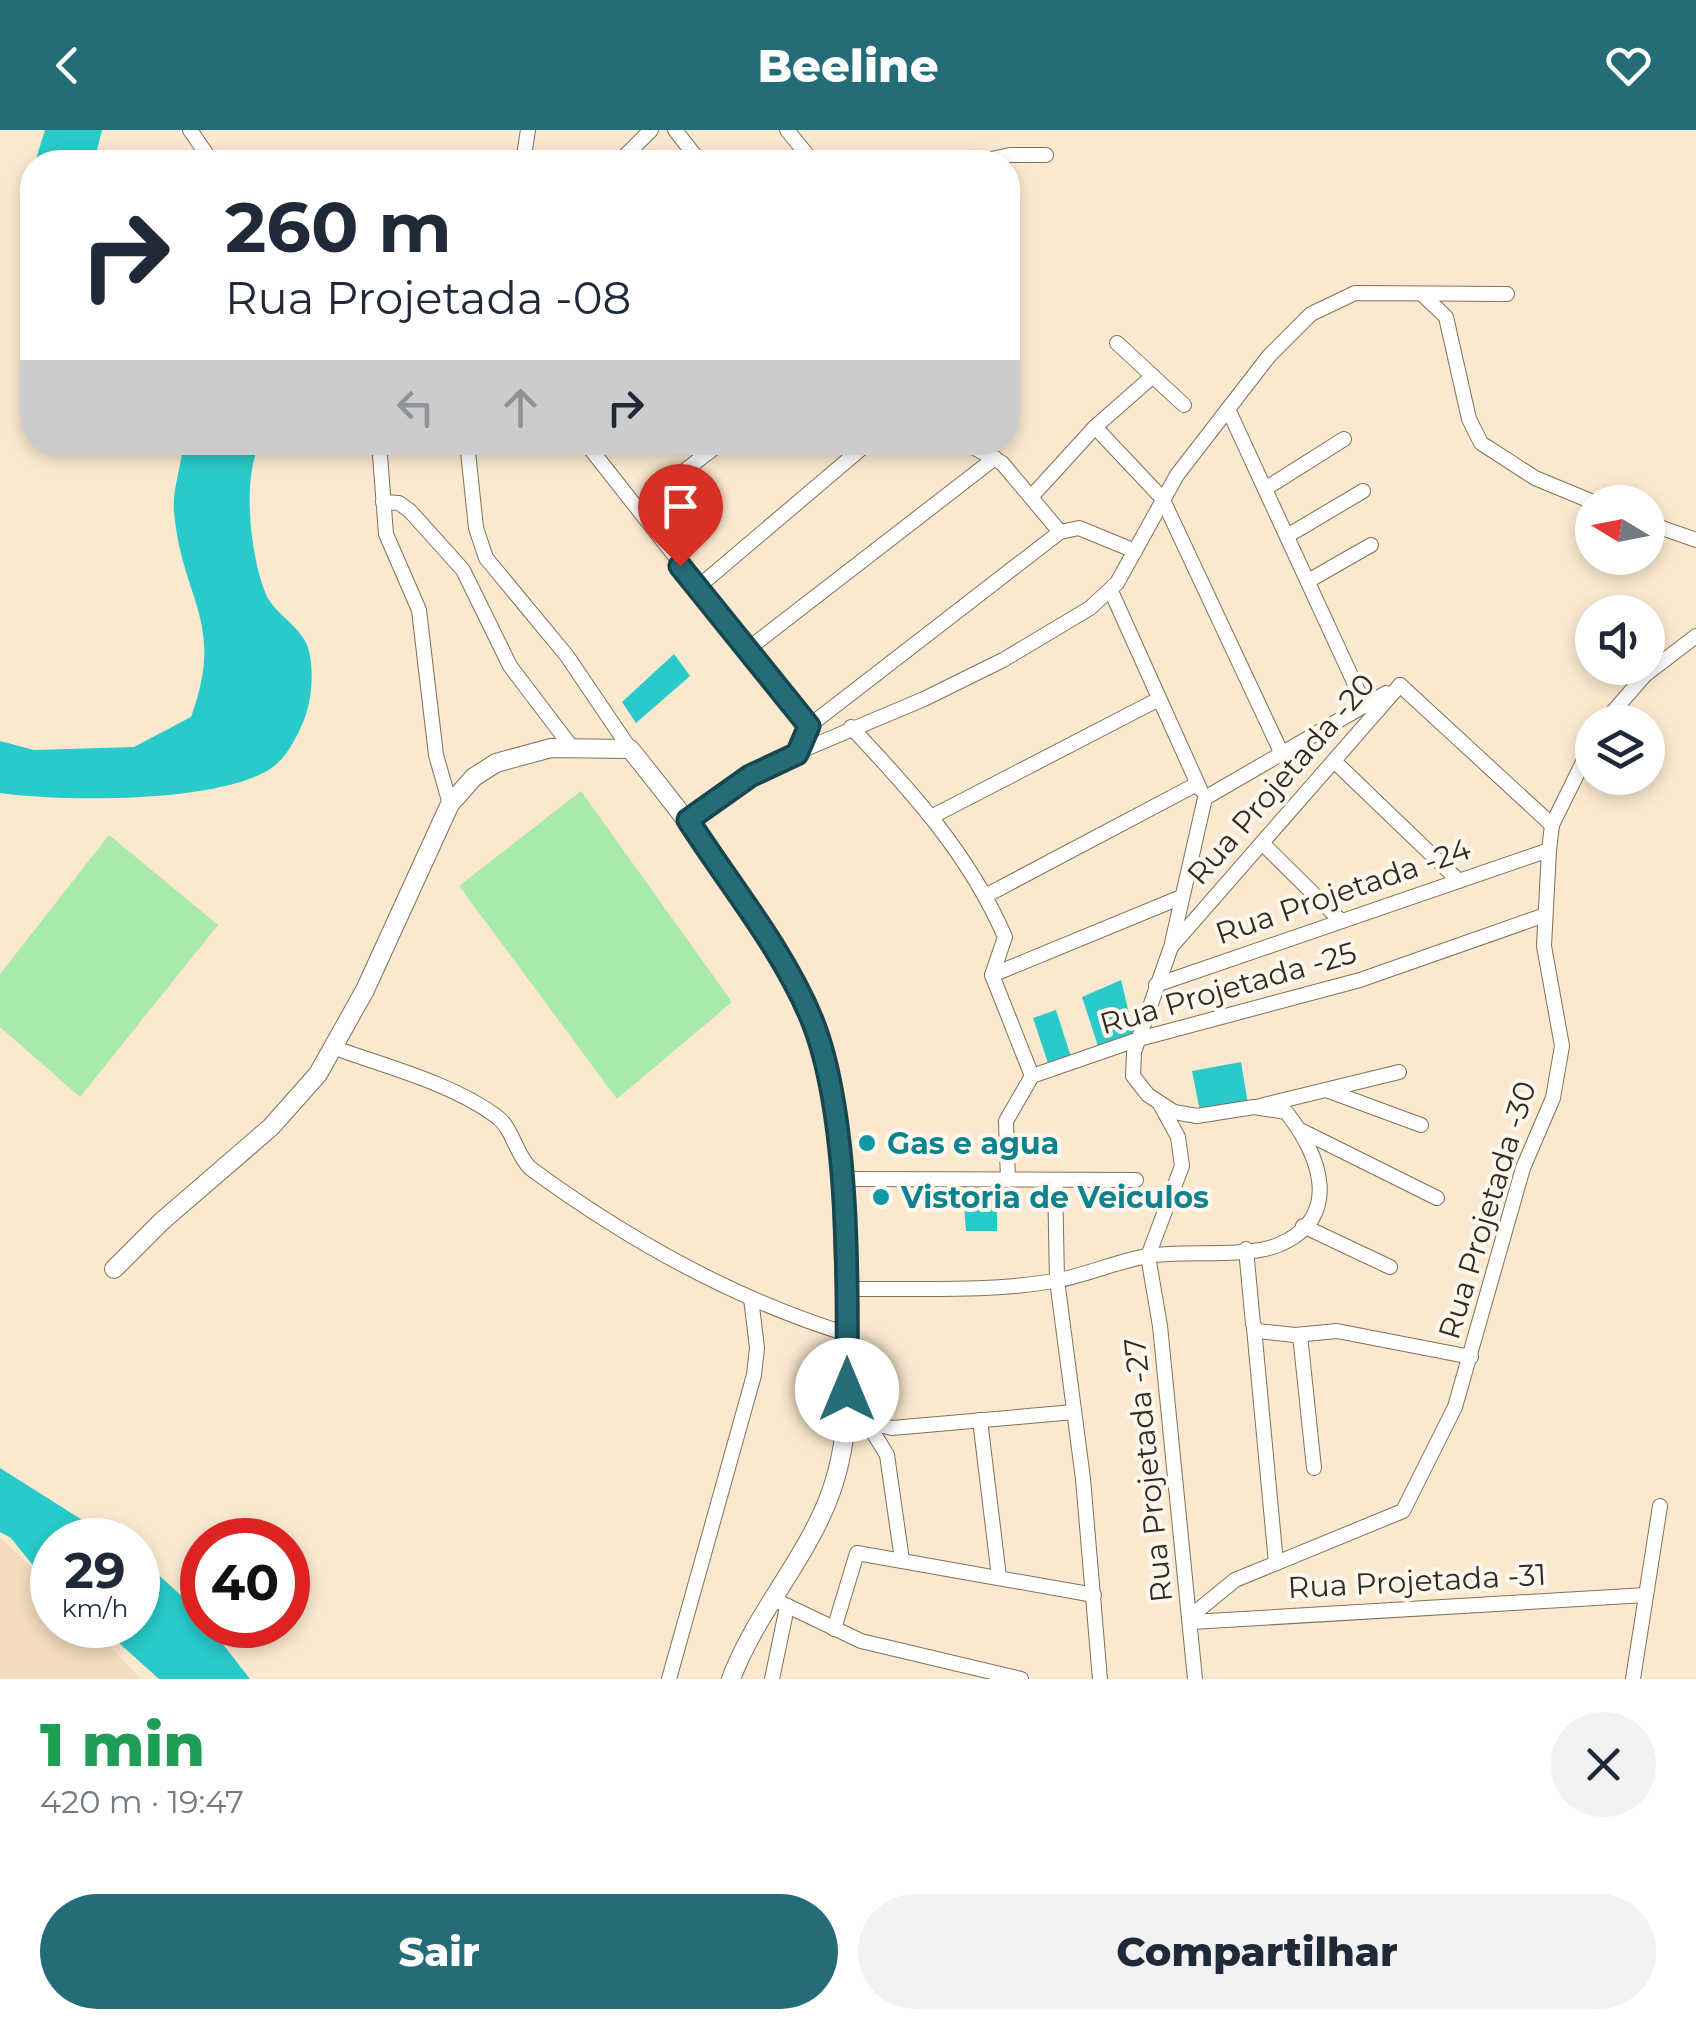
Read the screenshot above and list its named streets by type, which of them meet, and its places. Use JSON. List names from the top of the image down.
{
  "streets": {
    "street": [
      "Rua Projetada -20",
      "Rua Projetada -24",
      "Rua Projetada -25",
      "Rua Projetada -30",
      "Rua Projetada -27",
      "Rua Projetada -31"
    ]
  },
  "crossings": [
    ["Rua Projetada -20", "Rua Projetada -24"],
    ["Rua Projetada -20", "Rua Projetada -25"],
    ["Rua Projetada -24", "Rua Projetada -30"],
    ["Rua Projetada -25", "Rua Projetada -30"],
    ["Rua Projetada -30", "Rua Projetada -27"],
    ["Rua Projetada -30", "Rua Projetada -31"],
    ["Rua Projetada -27", "Rua Projetada -31"]
  ],
  "places": ["Gas e agua", "Vistoria de Veiculos"],
  "north": "left",
  "page": {
    "header": "Beeline",
    "turn": ["260 m", "Rua Projetada -08"],
    "speed": "29 km/h",
    "limit": "40",
    "heading": ["1 min", "420 m · 19:47"],
    "buttons": ["Sair", "Compartilhar"]
  }
}
